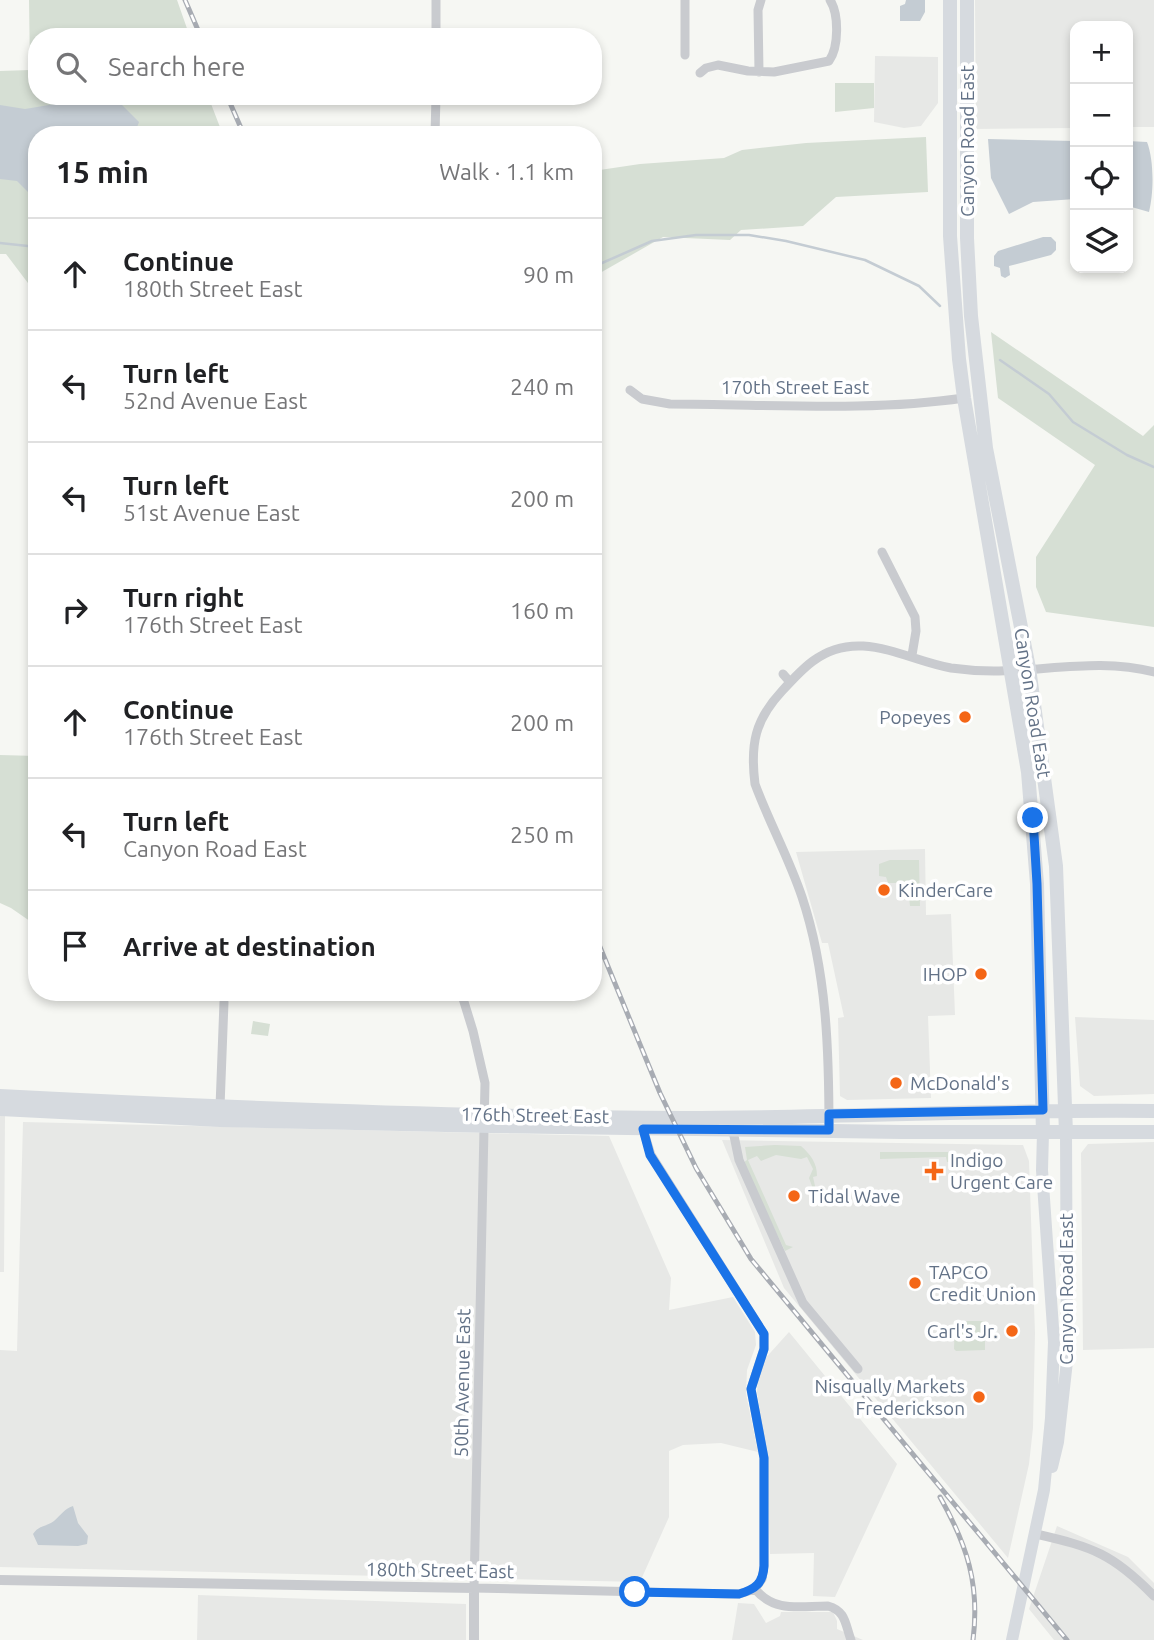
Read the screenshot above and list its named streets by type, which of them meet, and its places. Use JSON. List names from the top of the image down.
{
  "streets": {
    "main road": ["Canyon Road East", "176th Street East"],
    "street": ["170th Street East", "50th Avenue East", "180th Street East"]
  },
  "crossings": [
    ["Canyon Road East", "170th Street East"],
    ["Canyon Road East", "176th Street East"],
    ["176th Street East", "50th Avenue East"],
    ["50th Avenue East", "180th Street East"]
  ],
  "places": {
    "other": [
      "Popeyes",
      "KinderCare",
      "IHOP",
      "McDonald's",
      "Tidal Wave",
      "TAPCO Credit Union",
      "Carl's Jr.",
      "Nisqually Markets Frederickson"
    ],
    "health": ["Indigo Urgent Care"]
  },
  "page": {
    "map_buttons": ["+", "−"],
    "search": "Search here",
    "heading": ["15 min", "Walk · 1.1 km"],
    "list": [
      ["Continue", "180th Street East", "90 m"],
      ["Turn left", "52nd Avenue East", "240 m"],
      ["Turn left", "51st Avenue East", "200 m"],
      ["Turn right", "176th Street East", "160 m"],
      ["Continue", "176th Street East", "200 m"],
      ["Turn left", "Canyon Road East", "250 m"],
      "Arrive at destination"
    ]
  }
}
